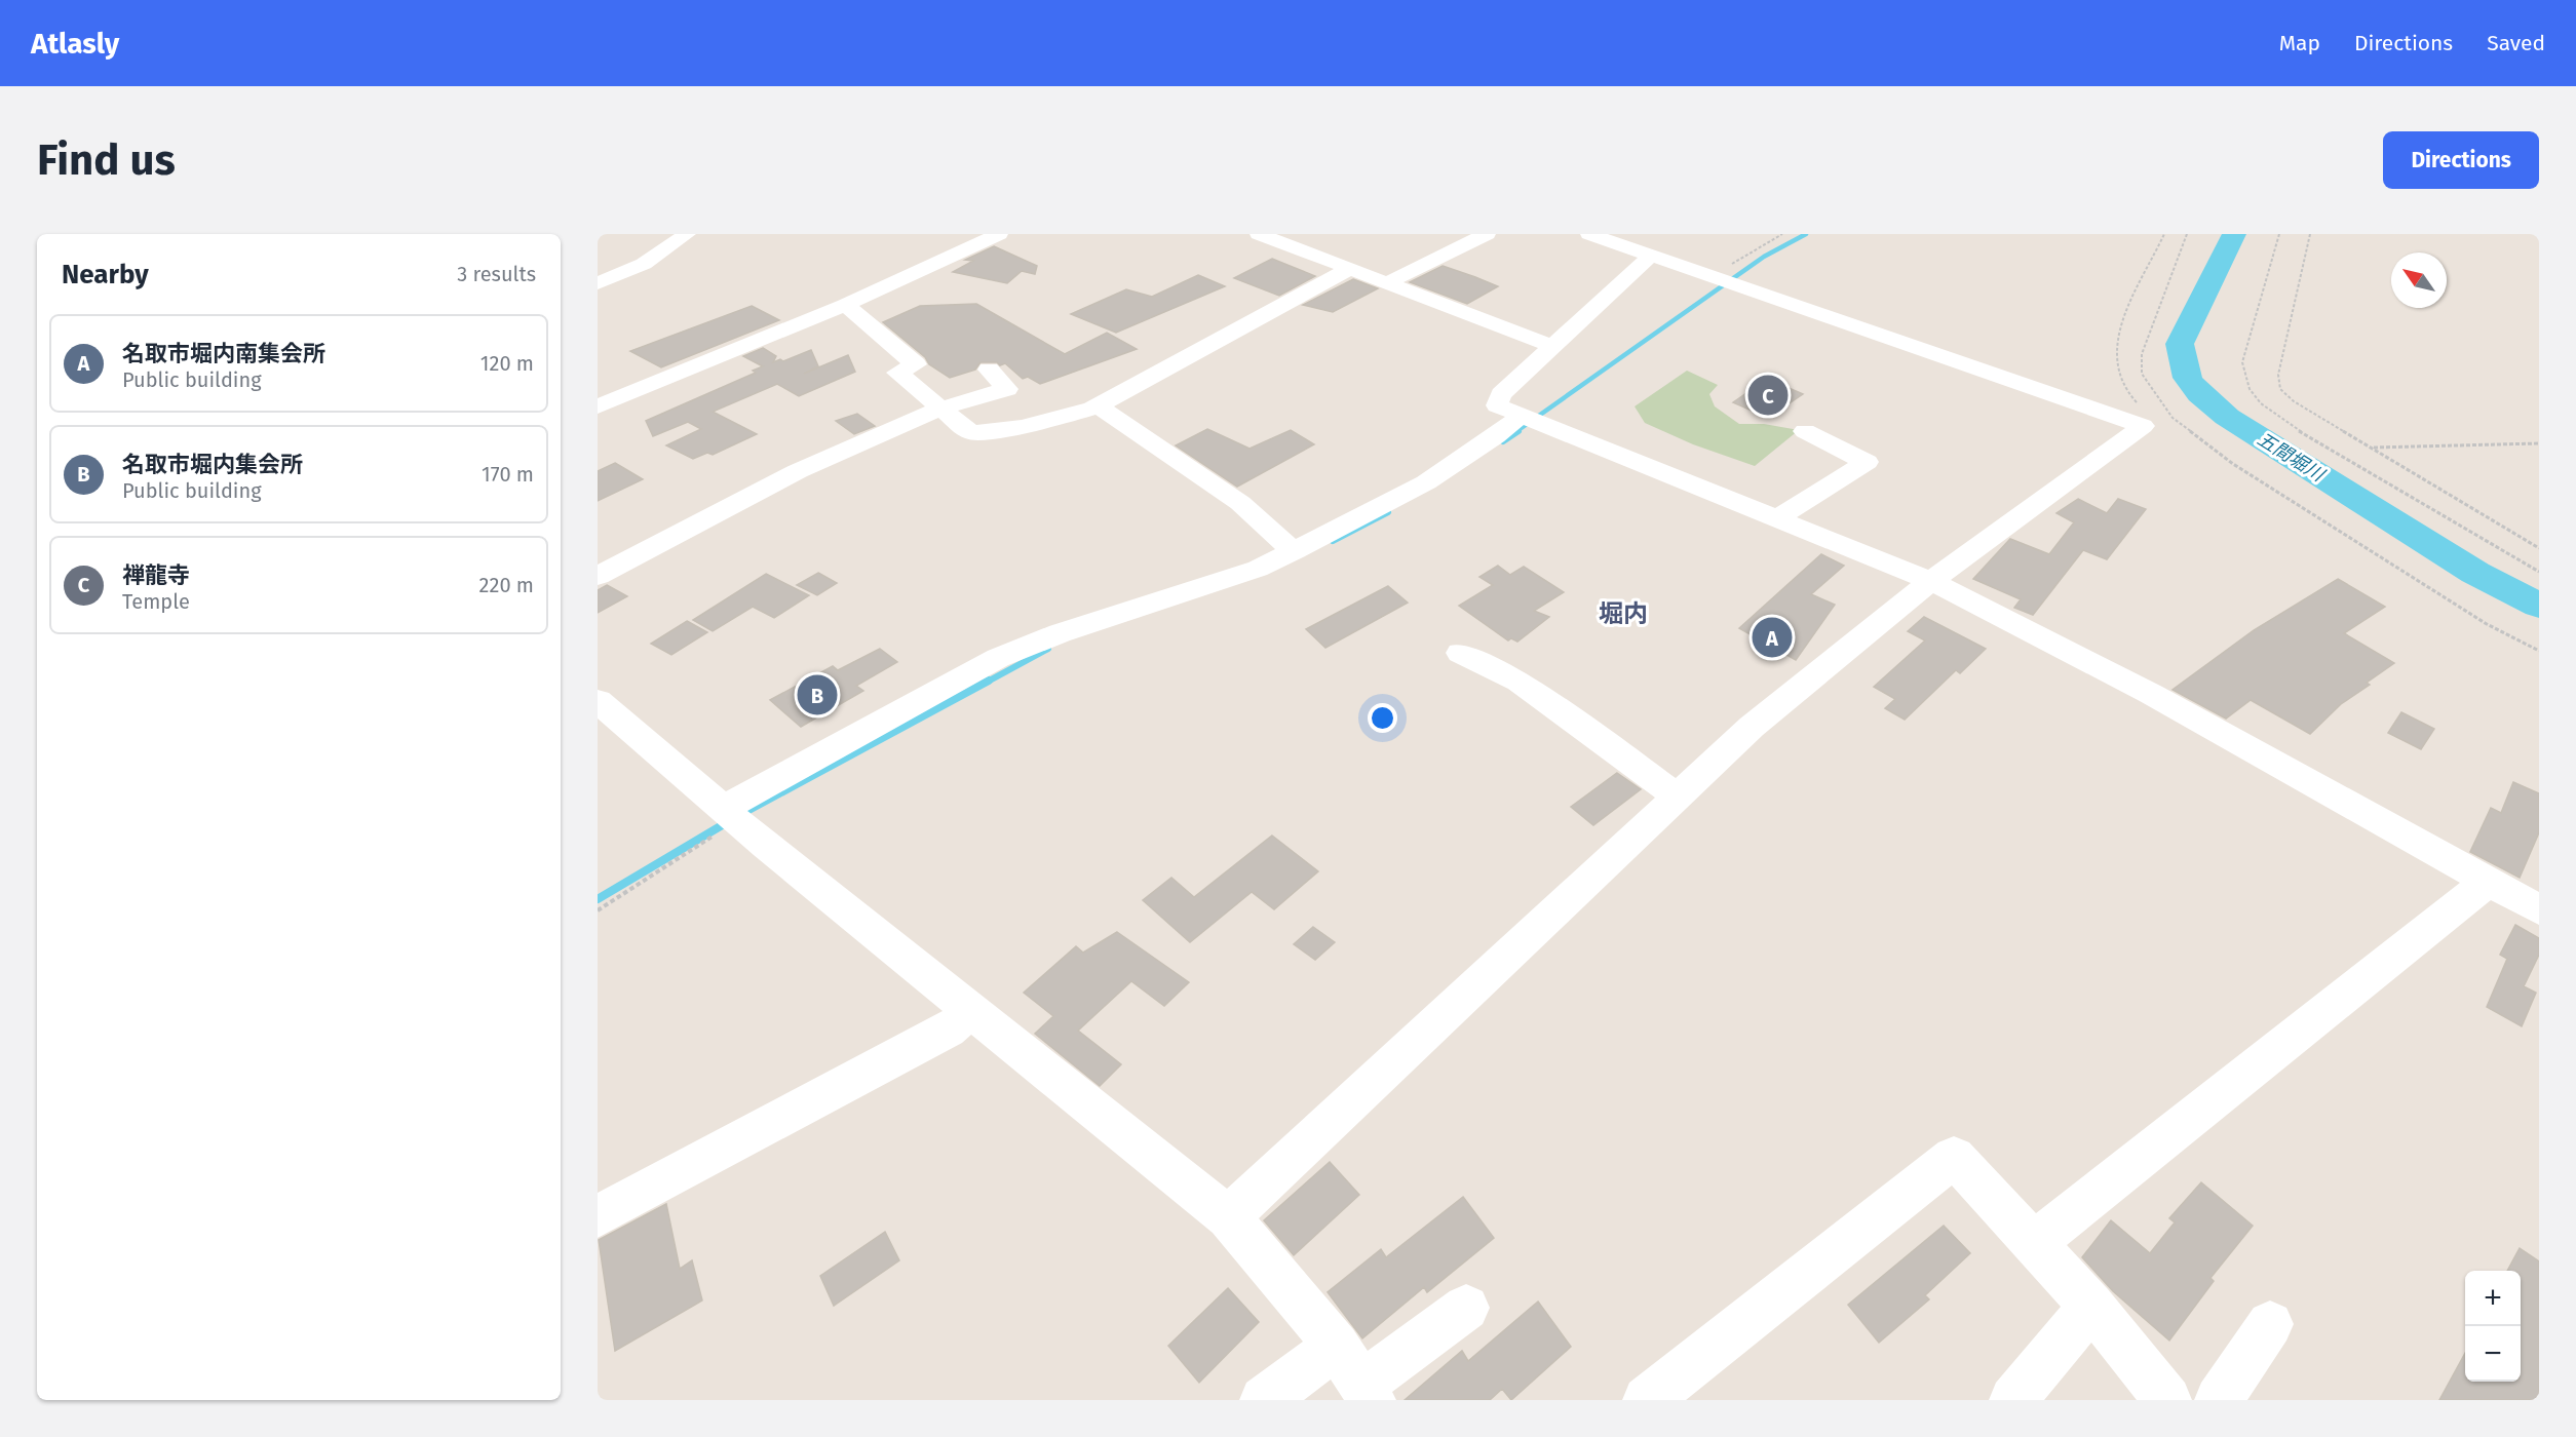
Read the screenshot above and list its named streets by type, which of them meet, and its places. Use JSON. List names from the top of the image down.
{
  "districts": ["堀内"],
  "water": ["五間堀川"],
  "north": "top left",
  "page": {
    "header": "Atlasly",
    "nav": ["Map", "Directions", "Saved"],
    "buttons": "Directions",
    "title": "Find us",
    "heading": ["Nearby", "3 results"],
    "list": [
      {
        "mark": "A",
        "name": "名取市堀内南集会所",
        "note": "Public building",
        "value": "120 m"
      },
      {
        "mark": "B",
        "name": "名取市堀内集会所",
        "note": "Public building",
        "value": "170 m"
      },
      {
        "mark": "C",
        "name": "禅龍寺",
        "note": "Temple",
        "value": "220 m"
      }
    ],
    "pins": ["C", "A", "B"],
    "map_buttons": ["+", "−"]
  }
}
